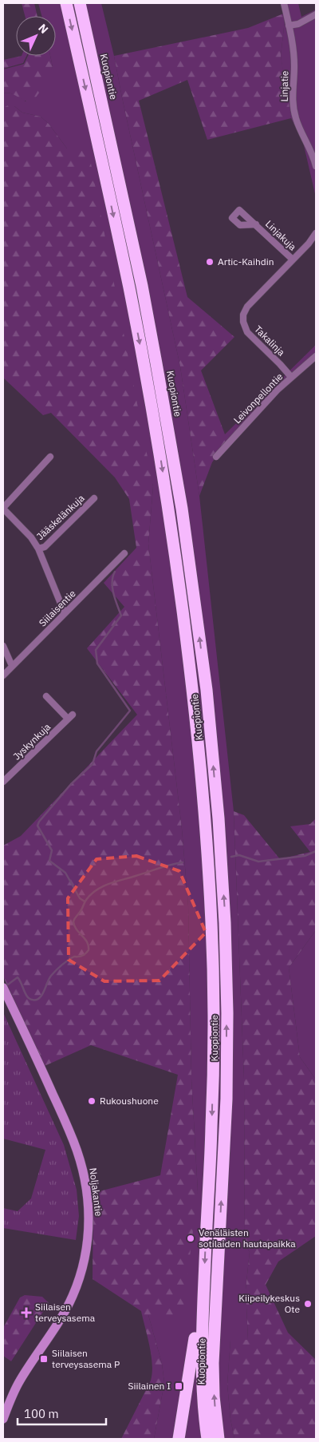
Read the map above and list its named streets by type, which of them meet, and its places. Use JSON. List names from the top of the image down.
{
  "streets": {
    "highway": ["Kuopiontie"],
    "main road": ["Noljakantie"],
    "street": [
      "Linjatie",
      "Linjakuja",
      "Takalinja",
      "Leivonpellontie",
      "Jääskelänkuja",
      "Siilaisentie",
      "Jyskynkuja"
    ]
  },
  "crossings": [
    ["Linjakuja", "Takalinja"],
    ["Takalinja", "Leivonpellontie"]
  ],
  "places": {
    "other": [
      "Artic-Kaihdin",
      "Rukoushuone",
      "Venäläisten sotilaiden hautapaikka",
      "Kiipeilykeskus Ote"
    ],
    "health": ["Siilaisen terveysasema"],
    "transit": ["Siilaisen terveysasema P", "Siilainen I"]
  },
  "scale_bar": "100 m",
  "north": "top right"
}
